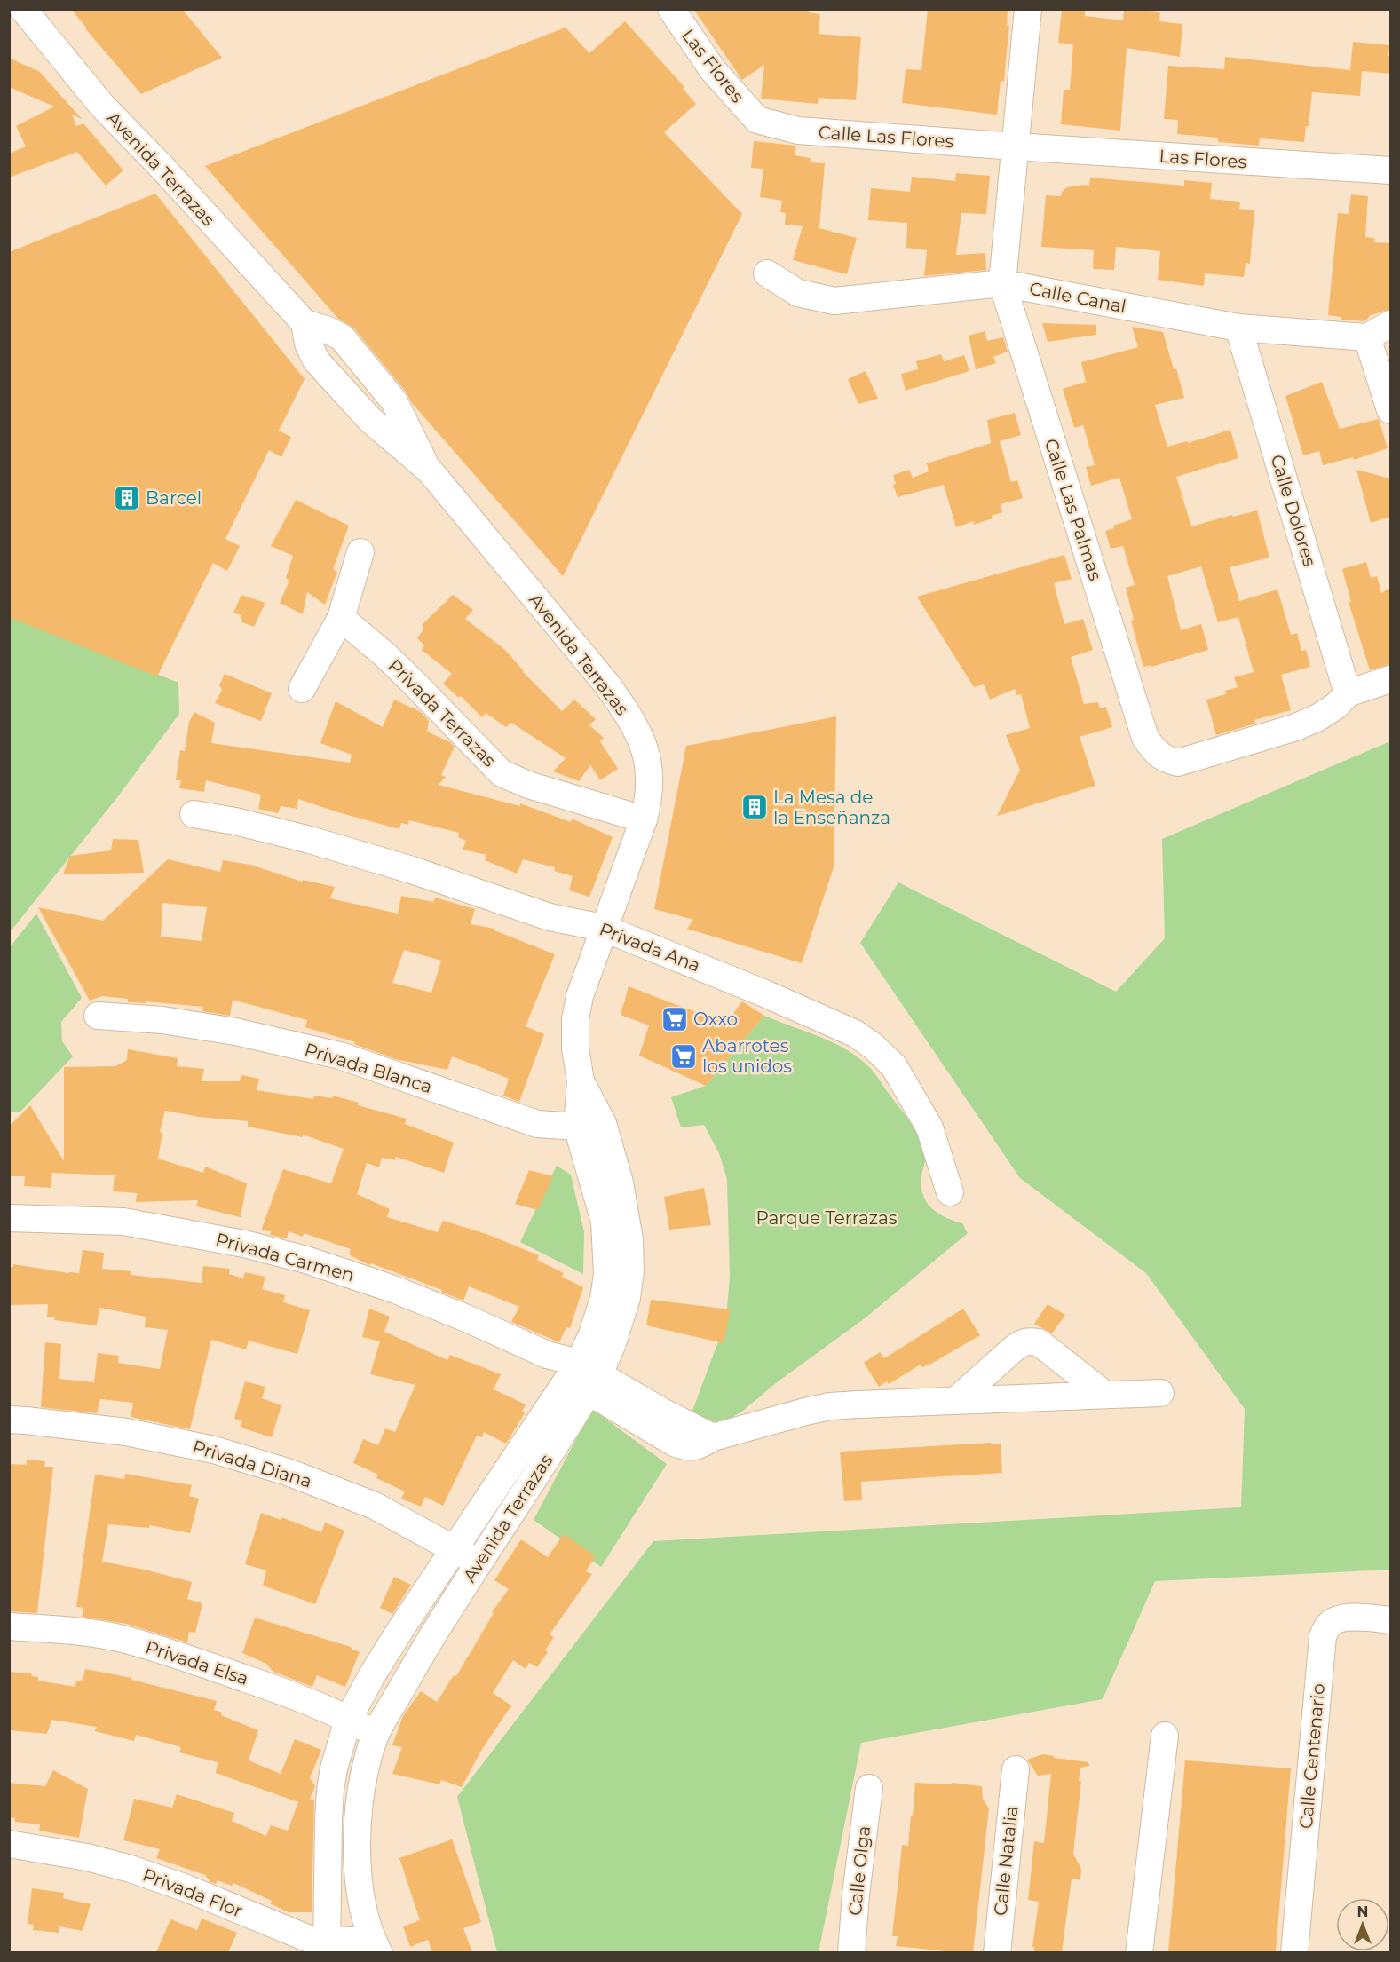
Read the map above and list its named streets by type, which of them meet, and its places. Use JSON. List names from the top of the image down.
{
  "streets": {
    "street": [
      "Las Flores",
      "Calle Las Flores",
      "Avenida Terrazas",
      "Calle Canal",
      "Calle Las Palmas",
      "Calle Dolores",
      "Privada Terrazas",
      "Privada Ana",
      "Privada Blanca",
      "Privada Carmen",
      "Privada Diana",
      "Privada Elsa",
      "Calle Centenario",
      "Calle Natalia",
      "Calle Olga",
      "Privada Flor"
    ]
  },
  "crossings": [
    ["Las Flores", "Calle Las Flores"],
    ["Las Flores", "Calle Las Palmas"],
    ["Calle Las Flores", "Calle Las Palmas"],
    ["Avenida Terrazas", "Privada Terrazas"],
    ["Avenida Terrazas", "Privada Ana"],
    ["Avenida Terrazas", "Privada Blanca"],
    ["Avenida Terrazas", "Privada Carmen"],
    ["Avenida Terrazas", "Privada Diana"],
    ["Avenida Terrazas", "Privada Elsa"],
    ["Avenida Terrazas", "Privada Flor"],
    ["Calle Canal", "Calle Las Palmas"],
    ["Calle Canal", "Calle Dolores"],
    ["Calle Las Palmas", "Calle Dolores"]
  ],
  "parks": ["Parque Terrazas"],
  "places": {
    "building": ["Barcel", "La Mesa de la Enseñanza"],
    "supermarket": ["Oxxo", "Abarrotes los unidos"]
  },
  "north": "top"
}
